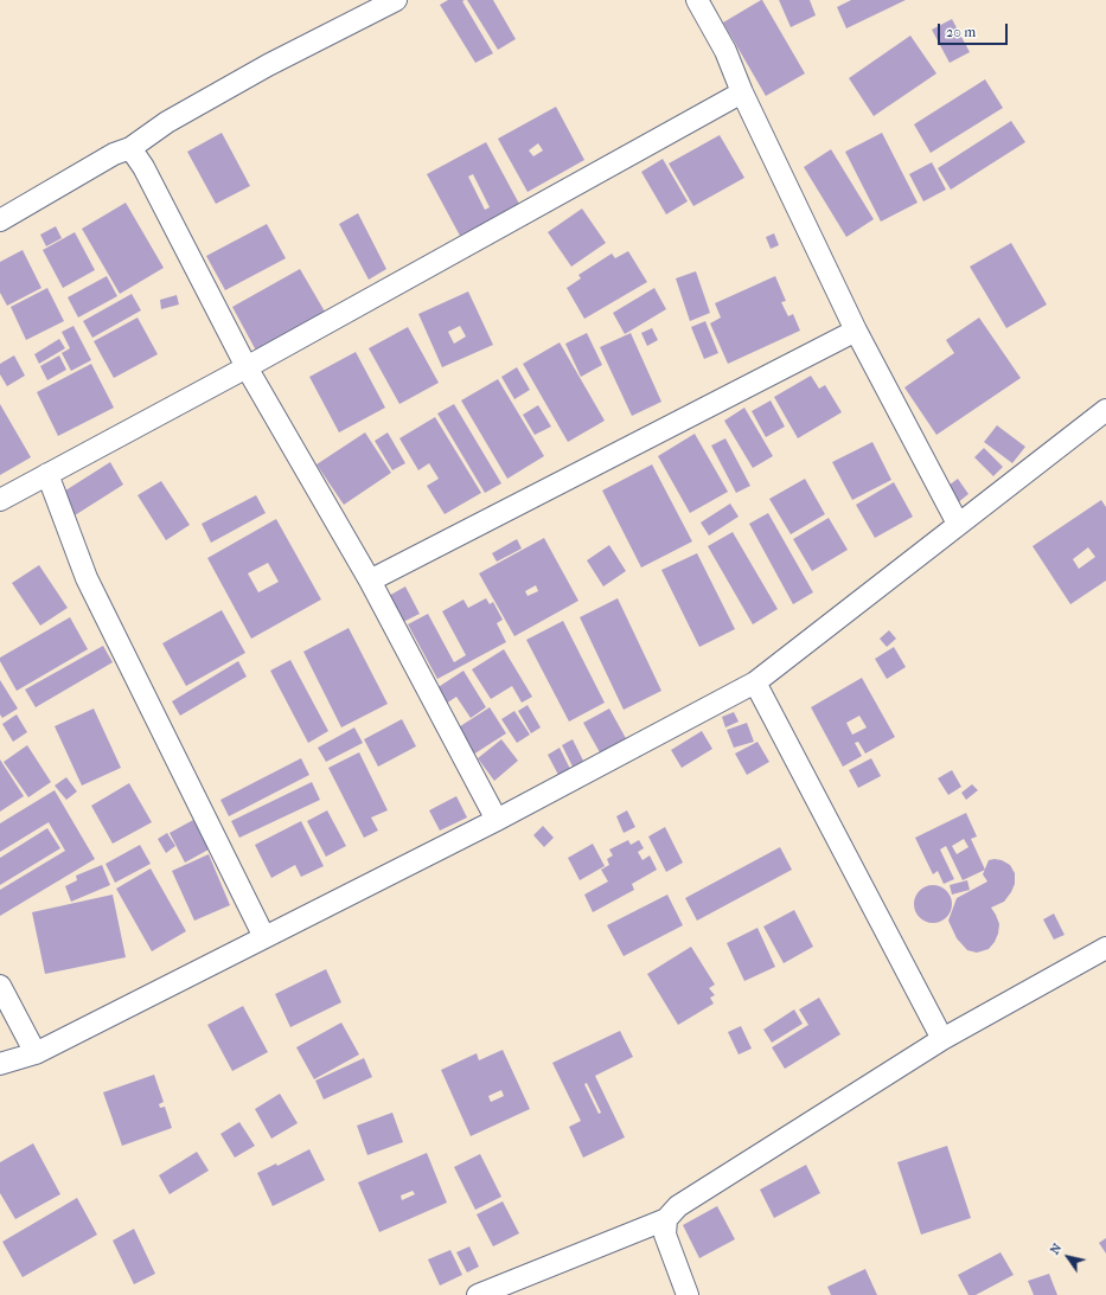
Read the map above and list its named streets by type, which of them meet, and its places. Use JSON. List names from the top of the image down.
{
  "scale_bar": "20 m",
  "north": "top left"
}
